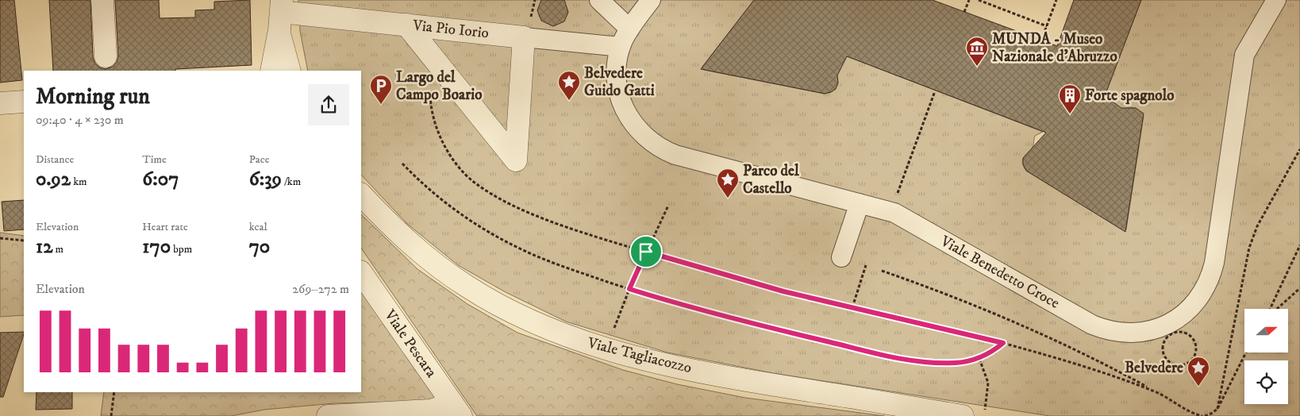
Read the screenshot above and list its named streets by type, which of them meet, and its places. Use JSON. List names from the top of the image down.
{
  "streets": {
    "street": [
      "Via Pio Iorio",
      "Viale Benedetto Croce",
      "Viale Pescara",
      "Viale Tagliacozzo"
    ]
  },
  "crossings": [
    ["Via Pio Iorio", "Viale Benedetto Croce"]
  ],
  "places": {
    "museum": ["MUNDA - Museo Nazionale d’Abruzzo"],
    "place": ["Belvedere Guido Gatti", "Parco del Castello", "Belvedere"],
    "parking": ["Largo del Campo Boario"],
    "building": ["Forte spagnolo"]
  },
  "north": "right",
  "page": {
    "heading": ["Morning run", "09:40 · 4 × 230 m"],
    "stats": [
      ["Distance", "0.92 km"],
      ["Time", "6:07"],
      ["Pace", "6:39 /km"],
      ["Elevation", "12 m"],
      ["Heart rate", "170 bpm"],
      ["kcal", "70"]
    ],
    "chart": ["Elevation", "269–272 m"]
  }
}
